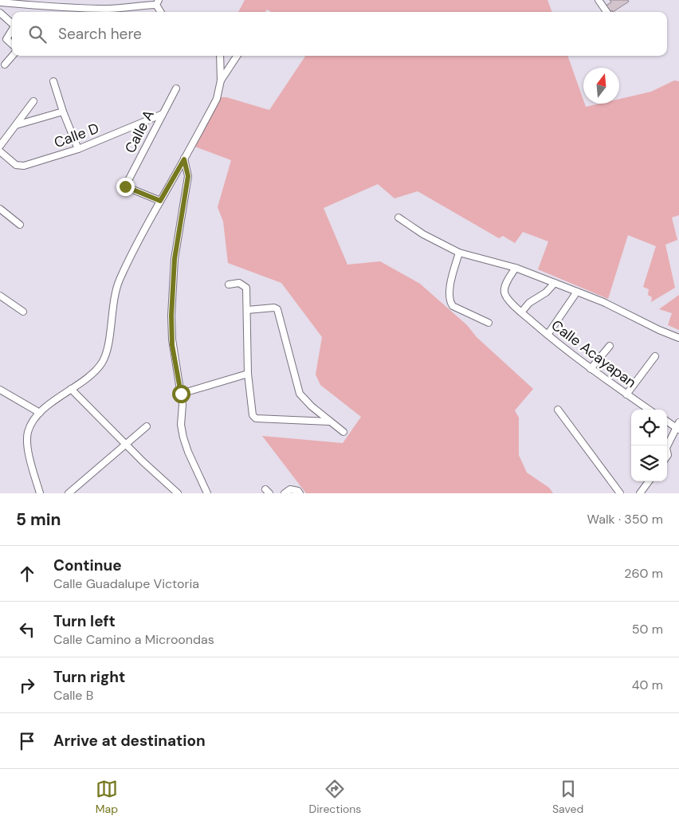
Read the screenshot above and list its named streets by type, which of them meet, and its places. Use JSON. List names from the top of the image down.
{
  "streets": {
    "street": ["Calle A", "Calle D", "Calle Acayapan"]
  },
  "crossings": [
    ["Calle A", "Calle D"]
  ],
  "north": "top",
  "page": {
    "search": "Search here",
    "heading": ["5 min", "Walk · 350 m"],
    "list": [
      ["Continue", "Calle Guadalupe Victoria", "260 m"],
      ["Turn left", "Calle Camino a Microondas", "50 m"],
      ["Turn right", "Calle B", "40 m"],
      "Arrive at destination"
    ],
    "nav": ["Map", "Directions", "Saved"]
  }
}
